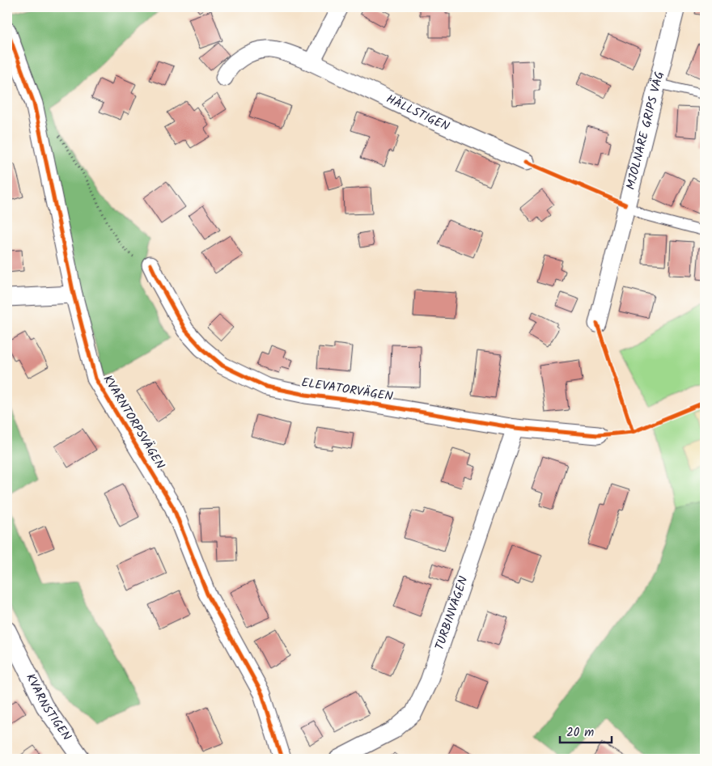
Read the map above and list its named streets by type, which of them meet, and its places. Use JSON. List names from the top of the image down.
{
  "streets": {
    "street": [
      "HÄLLSTIGEN",
      "MJÖLNARE GRIPS VÄG",
      "ELEVATORVÄGEN",
      "KVARNTORPSVÄGEN",
      "TURBINVÄGEN",
      "KVARNSTIGEN"
    ]
  },
  "crossings": [
    ["ELEVATORVÄGEN", "TURBINVÄGEN"]
  ],
  "scale_bar": "20 m"
}
